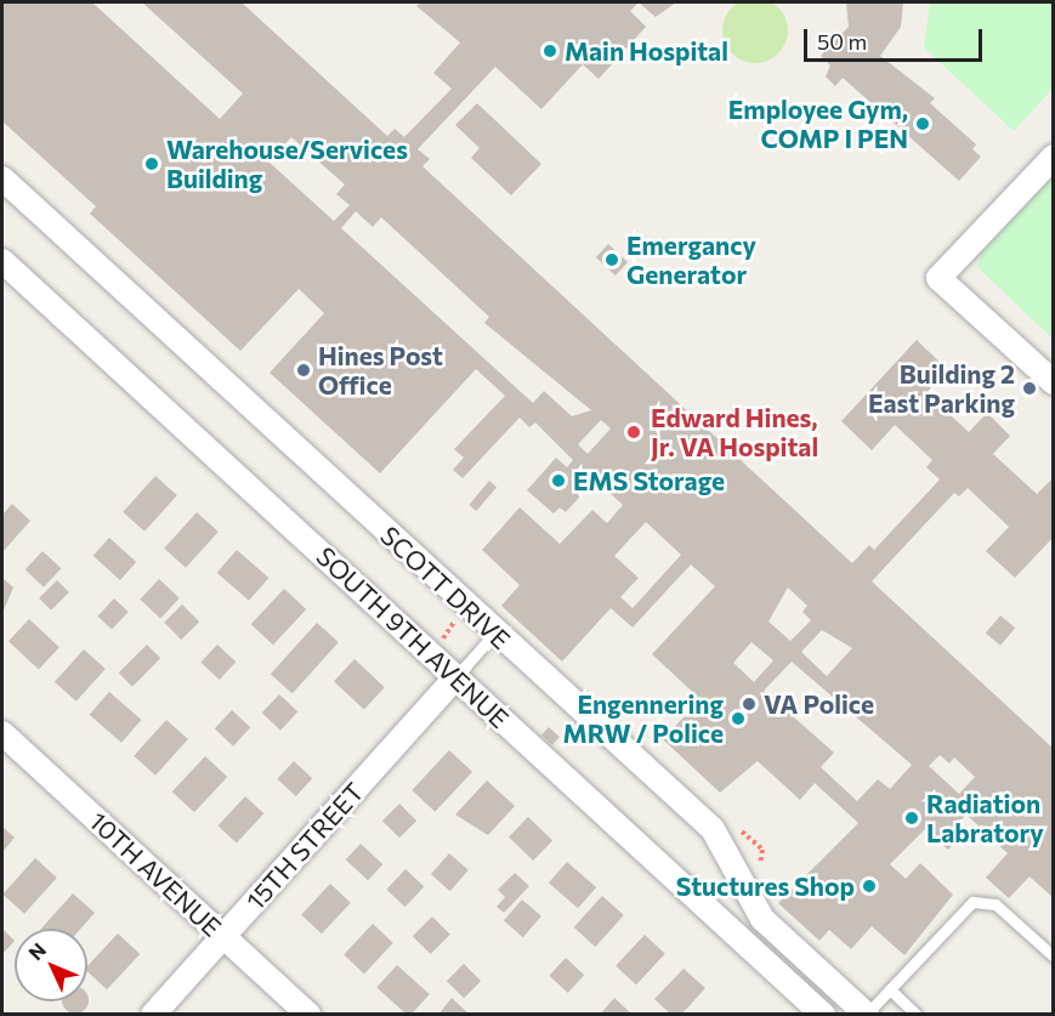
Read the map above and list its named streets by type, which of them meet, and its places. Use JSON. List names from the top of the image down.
{
  "streets": {
    "street": [
      "SCOTT DRIVE",
      "SOUTH 9TH AVENUE",
      "15TH STREET",
      "10TH AVENUE"
    ]
  },
  "crossings": [
    ["SOUTH 9TH AVENUE", "15TH STREET"],
    ["15TH STREET", "10TH AVENUE"]
  ],
  "places": [
    "Main Hospital",
    "Employee Gym, COMP I PEN",
    "Warehouse/Services Building",
    "Emergancy Generator",
    "Hines Post Office",
    "Building 2 East Parking",
    "Edward Hines, Jr. VA Hospital",
    "EMS Storage",
    "VA Police",
    "Engennering MRW / Police",
    "Radiation Labratory",
    "Stuctures Shop"
  ],
  "scale_bar": "50 m",
  "north": "top left"
}
